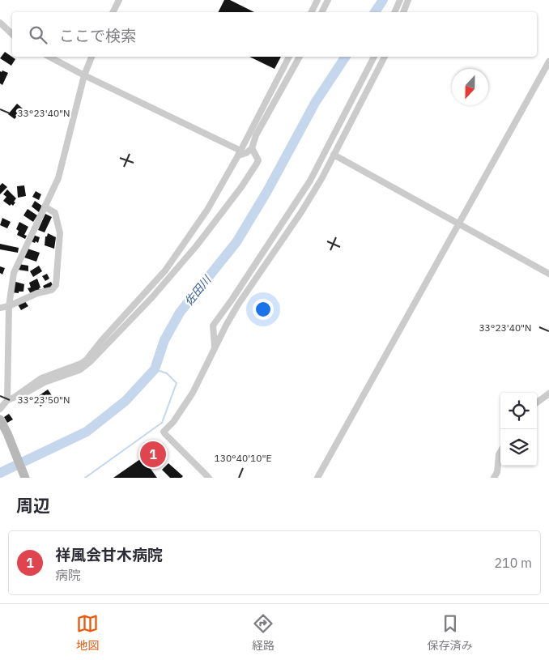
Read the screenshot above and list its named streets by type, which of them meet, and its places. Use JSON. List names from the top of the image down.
{
  "water": ["佐田川"],
  "north": "bottom",
  "page": {
    "search": "ここで検索",
    "pins": "1",
    "heading": "周辺",
    "list": [
      {
        "mark": "1",
        "name": "祥風会甘木病院",
        "note": "病院",
        "value": "210 m"
      }
    ],
    "nav": ["地図", "経路", "保存済み"]
  },
  "coordinates": ["33°23'40\"N", "33°23'50\"N", "130°40'10\"E"]
}
